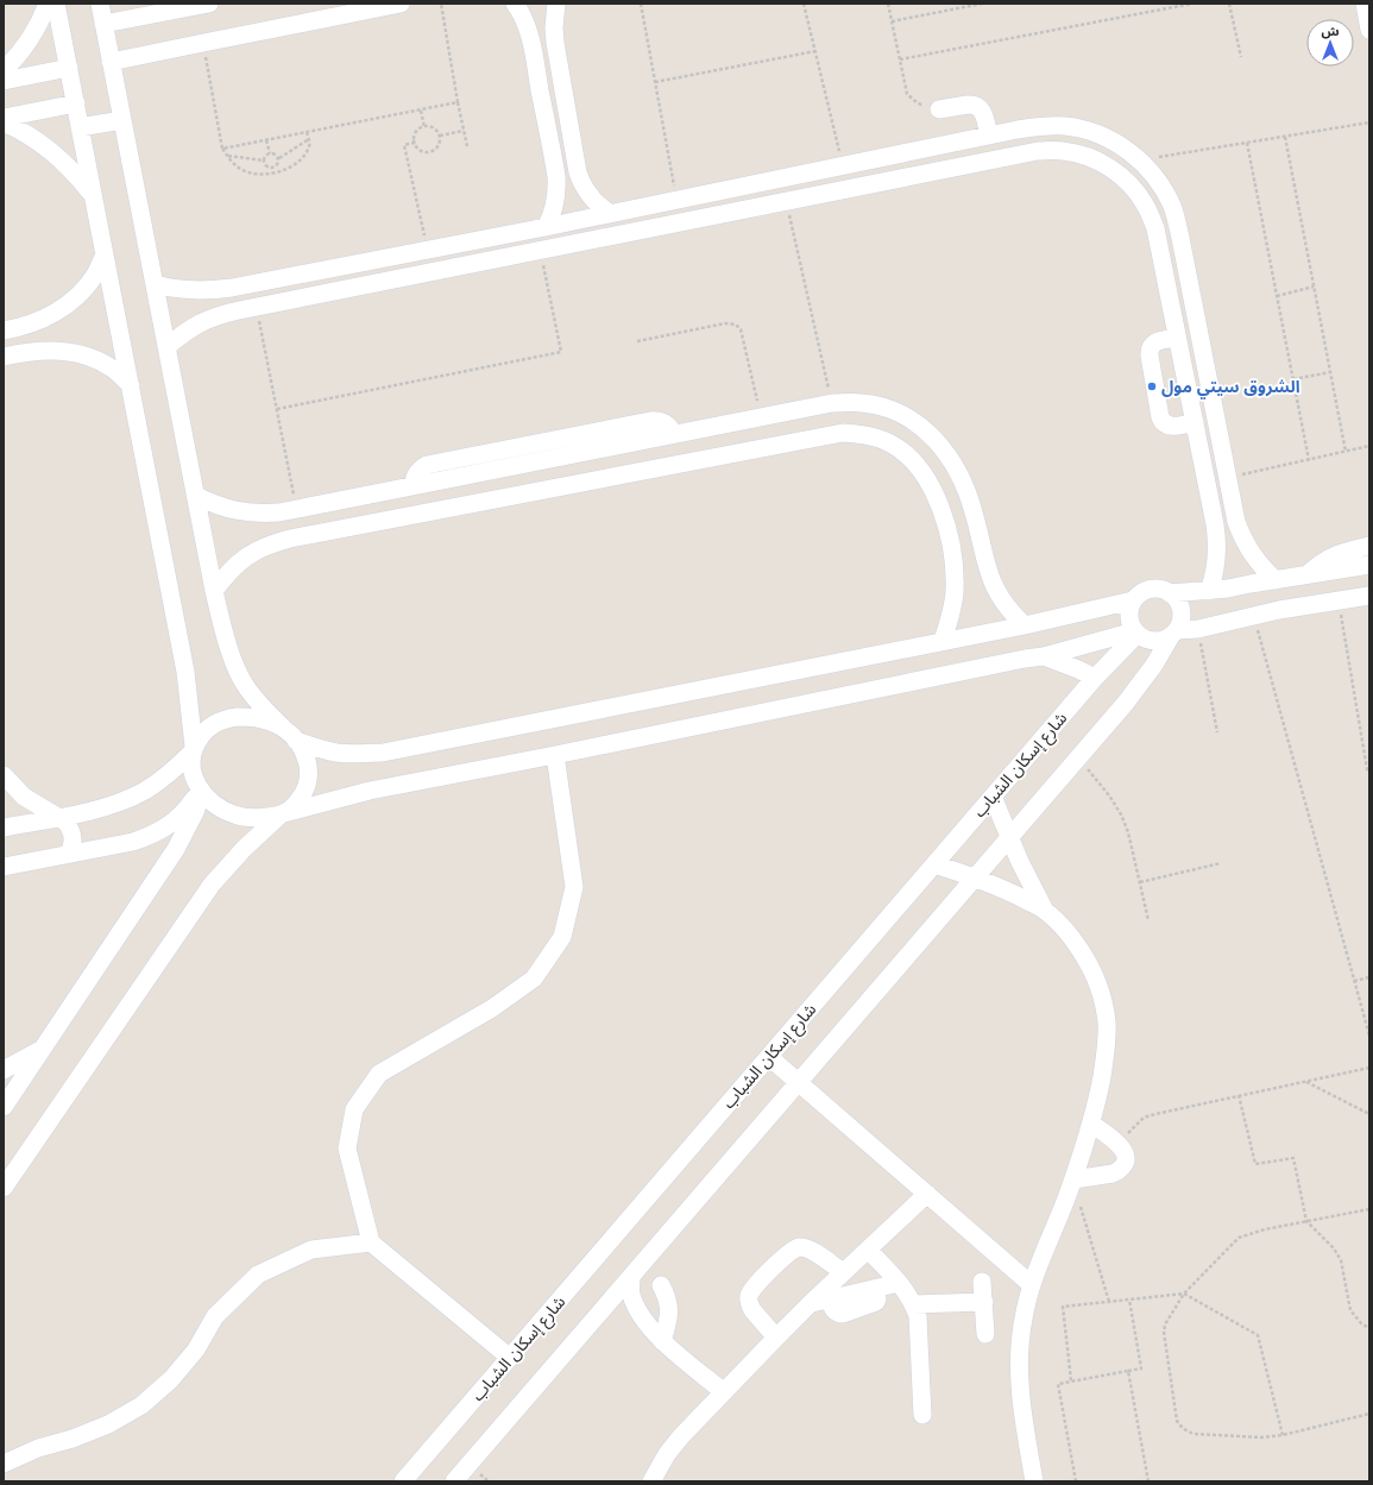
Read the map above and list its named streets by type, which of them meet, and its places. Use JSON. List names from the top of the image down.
{
  "streets": {
    "street": ["شارع إسكان الشباب"]
  },
  "places": ["الشروق سيتي مول"],
  "north": "top"
}
